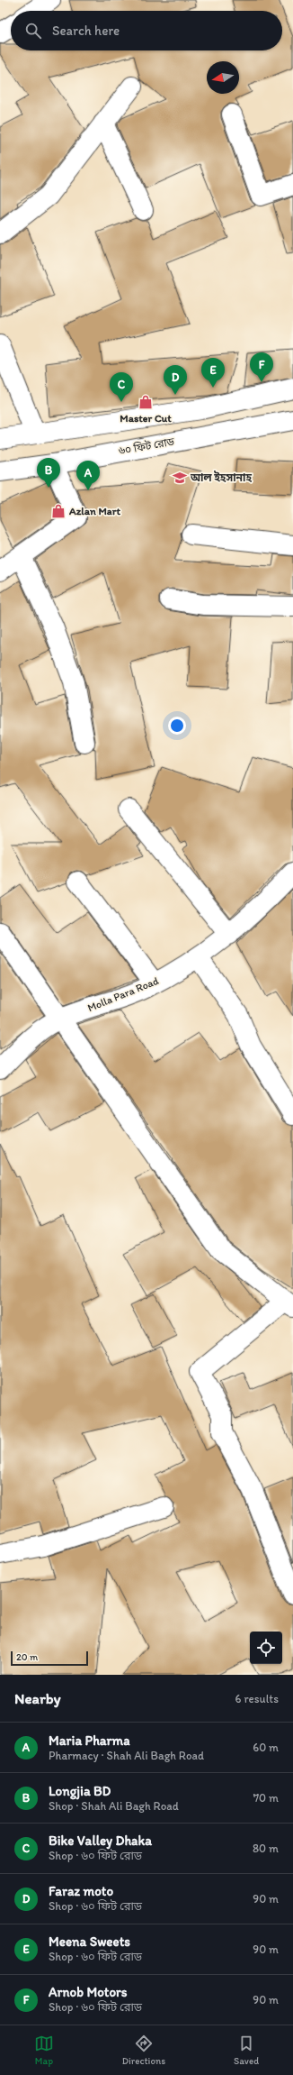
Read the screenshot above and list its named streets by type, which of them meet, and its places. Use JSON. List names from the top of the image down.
{
  "streets": {
    "street": ["৬০ ফিট রোড", "Molla Para Road"]
  },
  "places": {
    "shop": ["Master Cut", "Azlan Mart"],
    "school or university": ["আল ইহসানাহ"]
  },
  "scale_bar": "20 m",
  "north": "left",
  "page": {
    "search": "Search here",
    "pins": [
      "F",
      "E",
      "D",
      "C",
      "B",
      "A"
    ],
    "scale": "20 m",
    "heading": ["Nearby", "6 results"],
    "list": [
      {
        "mark": "A",
        "name": "Maria Pharma",
        "note": "Pharmacy · Shah Ali Bagh Road",
        "value": "60 m"
      },
      {
        "mark": "B",
        "name": "Longjia BD",
        "note": "Shop · Shah Ali Bagh Road",
        "value": "70 m"
      },
      {
        "mark": "C",
        "name": "Bike Valley Dhaka",
        "note": "Shop · ৬০ ফিট রোড",
        "value": "80 m"
      },
      {
        "mark": "D",
        "name": "Faraz moto",
        "note": "Shop · ৬০ ফিট রোড",
        "value": "90 m"
      },
      {
        "mark": "E",
        "name": "Meena Sweets",
        "note": "Shop · ৬০ ফিট রোড",
        "value": "90 m"
      },
      {
        "mark": "F",
        "name": "Arnob Motors",
        "note": "Shop · ৬০ ফিট রোড",
        "value": "90 m"
      }
    ],
    "nav": ["Map", "Directions", "Saved"]
  }
}
